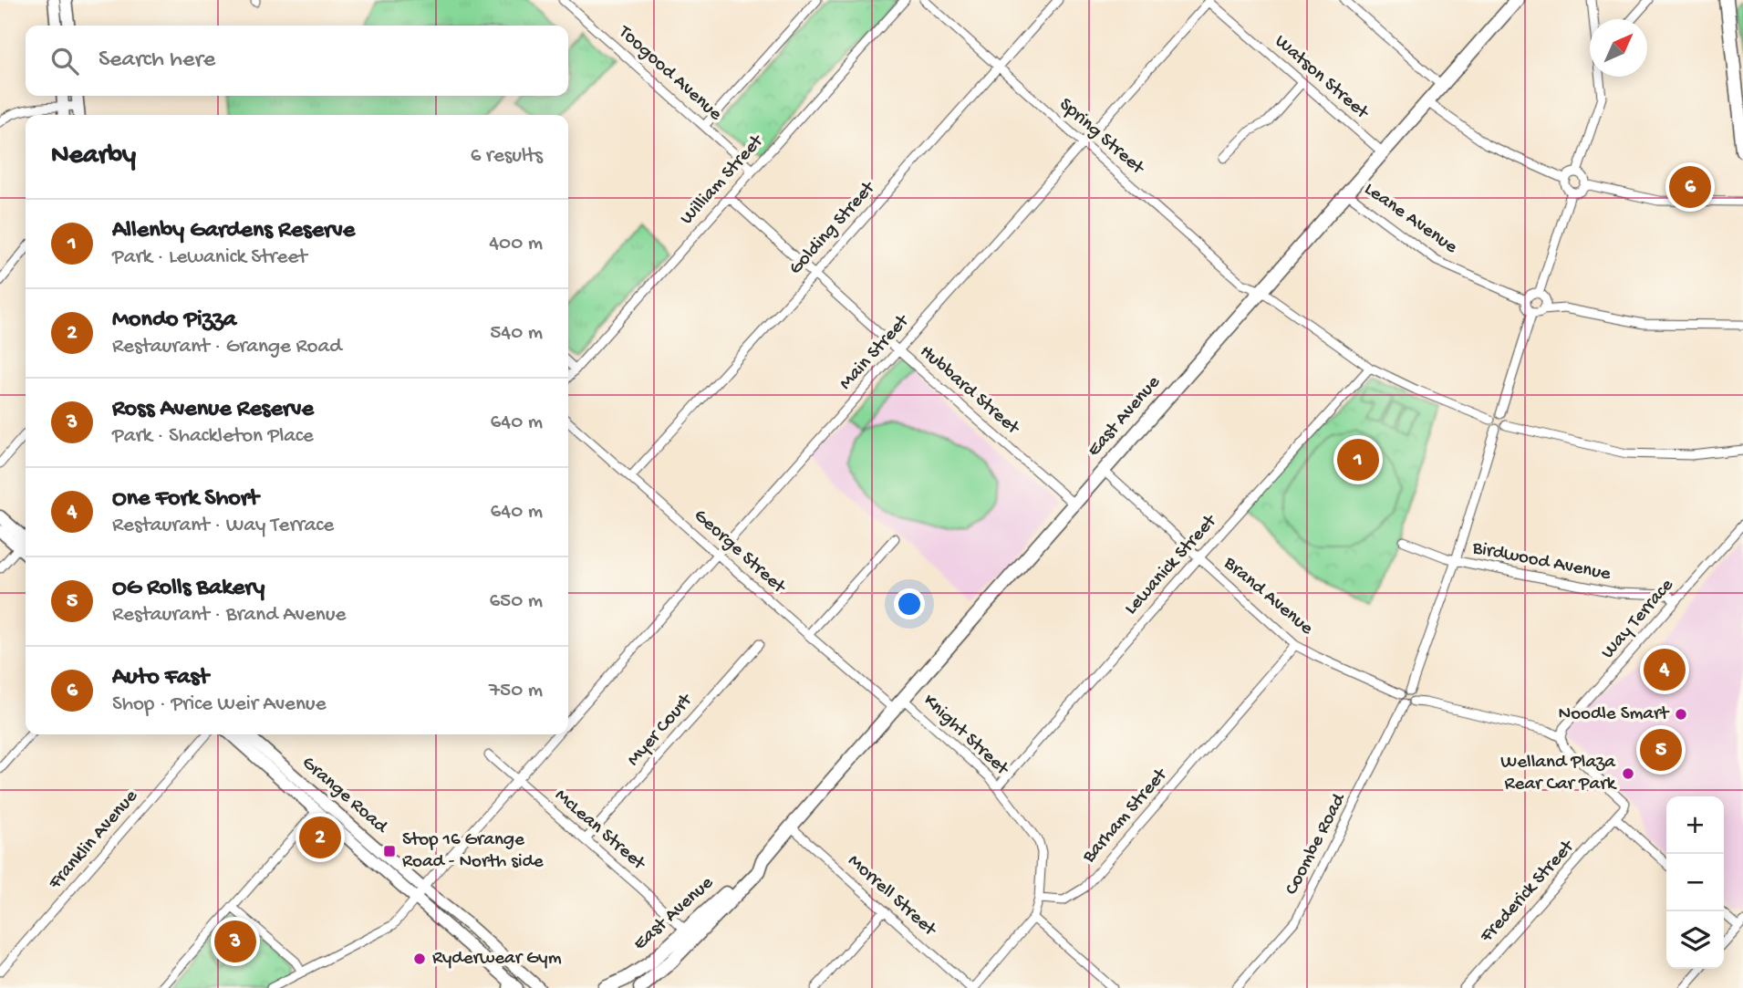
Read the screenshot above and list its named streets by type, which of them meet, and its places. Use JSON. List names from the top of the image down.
{
  "streets": {
    "main road": ["East Avenue", "Grange Road"],
    "street": [
      "Toogood Avenue",
      "Watson Street",
      "Spring Street",
      "William Street",
      "Leane Avenue",
      "Golding Street",
      "Main Street",
      "Hubbard Street",
      "George Street",
      "Birdwood Avenue",
      "Lewanick Street",
      "Brand Avenue",
      "Way Terrace",
      "Myer Court",
      "Knight Street",
      "Barham Street",
      "McLean Street",
      "Franklin Avenue",
      "Coombe Road",
      "Frederick Street",
      "Morrell Street"
    ]
  },
  "crossings": [
    ["Toogood Avenue", "William Street"],
    ["Watson Street", "Main Street"],
    ["Watson Street", "East Avenue"],
    ["Spring Street", "Golding Street"],
    ["Spring Street", "Main Street"],
    ["Spring Street", "East Avenue"],
    ["Spring Street", "Lewanick Street"],
    ["William Street", "Hubbard Street"],
    ["Leane Avenue", "East Avenue"],
    ["Golding Street", "Hubbard Street"],
    ["Golding Street", "George Street"],
    ["Main Street", "Hubbard Street"],
    ["Main Street", "George Street"],
    ["Main Street", "Grange Road"],
    ["Main Street", "McLean Street"],
    ["Hubbard Street", "East Avenue"],
    ["East Avenue", "George Street"],
    ["East Avenue", "Brand Avenue"],
    ["East Avenue", "Knight Street"],
    ["East Avenue", "McLean Street"],
    ["East Avenue", "Morrell Street"],
    ["George Street", "Knight Street"],
    ["Birdwood Avenue", "Way Terrace"],
    ["Lewanick Street", "Brand Avenue"],
    ["Lewanick Street", "Knight Street"],
    ["Brand Avenue", "Way Terrace"],
    ["Brand Avenue", "Barham Street"],
    ["Brand Avenue", "Coombe Road"],
    ["Myer Court", "McLean Street"],
    ["Knight Street", "Barham Street"]
  ],
  "places": {
    "other": ["Noodle Smart", "Welland Plaza Rear Car Park", "Ryderwear Gym"],
    "transit": ["Stop 16 Grange Road - North side"]
  },
  "north": "top right",
  "page": {
    "search": "Search here",
    "heading": ["Nearby", "6 results"],
    "pins": [
      "6",
      "1",
      "4",
      "5",
      "2",
      "3"
    ],
    "list": [
      {
        "mark": "1",
        "name": "Allenby Gardens Reserve",
        "note": "Park · Lewanick Street",
        "value": "400 m"
      },
      {
        "mark": "2",
        "name": "Mondo Pizza",
        "note": "Restaurant · Grange Road",
        "value": "540 m"
      },
      {
        "mark": "3",
        "name": "Ross Avenue Reserve",
        "note": "Park · Shackleton Place",
        "value": "640 m"
      },
      {
        "mark": "4",
        "name": "One Fork Short",
        "note": "Restaurant · Way Terrace",
        "value": "640 m"
      },
      {
        "mark": "5",
        "name": "OG Rolls Bakery",
        "note": "Restaurant · Brand Avenue",
        "value": "650 m"
      },
      {
        "mark": "6",
        "name": "Auto Fast",
        "note": "Shop · Price Weir Avenue",
        "value": "750 m"
      }
    ],
    "map_buttons": ["+", "−"]
  }
}
